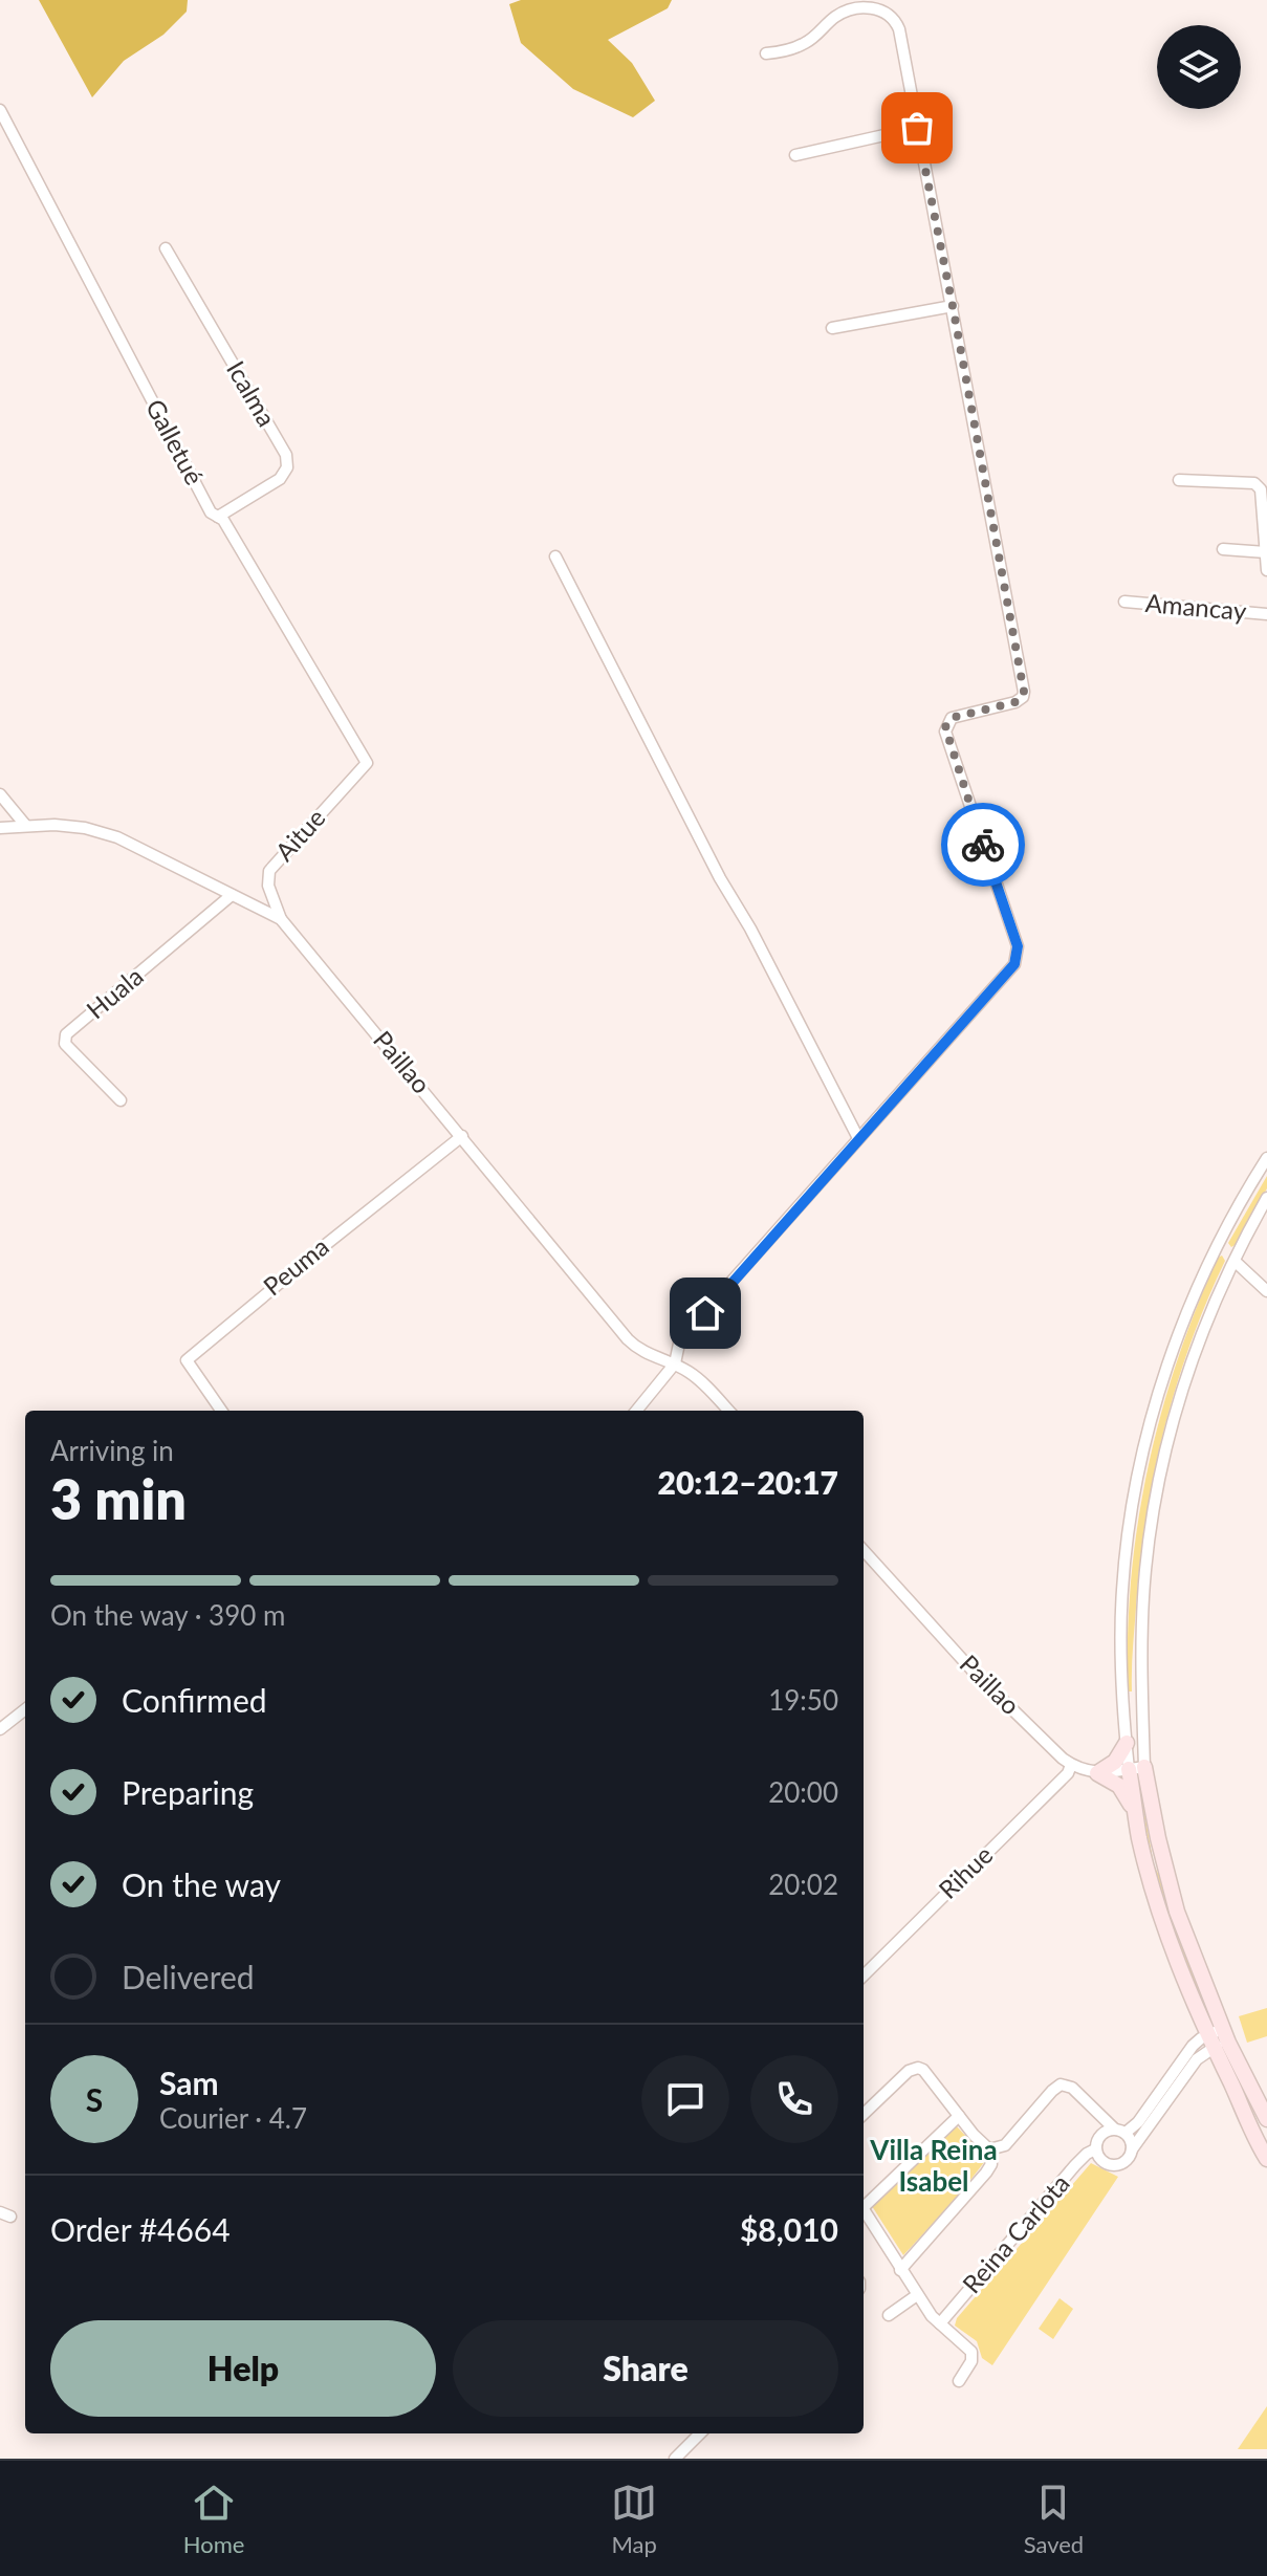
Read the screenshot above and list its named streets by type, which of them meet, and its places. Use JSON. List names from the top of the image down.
{
  "streets": {
    "street": [
      "Icalma",
      "Galletué",
      "Amancay",
      "Aitue",
      "Huala",
      "Paillao",
      "Peuma",
      "Rihue",
      "Reina Carlota"
    ]
  },
  "crossings": [
    ["Icalma", "Galletué"],
    ["Galletué", "Aitue"],
    ["Aitue", "Paillao"],
    ["Huala", "Paillao"],
    ["Paillao", "Peuma"],
    ["Paillao", "Rihue"]
  ],
  "districts": ["Villa Reina Isabel"],
  "page": {
    "heading": ["3 min", "Arriving in", "20:12–20:17"],
    "panel": [
      "Sam",
      "Courier · 4.7",
      "Order #4664",
      "$8,010"
    ],
    "bar": "On the way · 390 m",
    "list": [
      ["Confirmed", "19:50"],
      ["Preparing", "20:00"],
      ["On the way", "20:02"],
      "Delivered"
    ],
    "round": "S",
    "buttons": ["Help", "Share"],
    "tabs": ["Home", "Map", "Saved"]
  }
}
